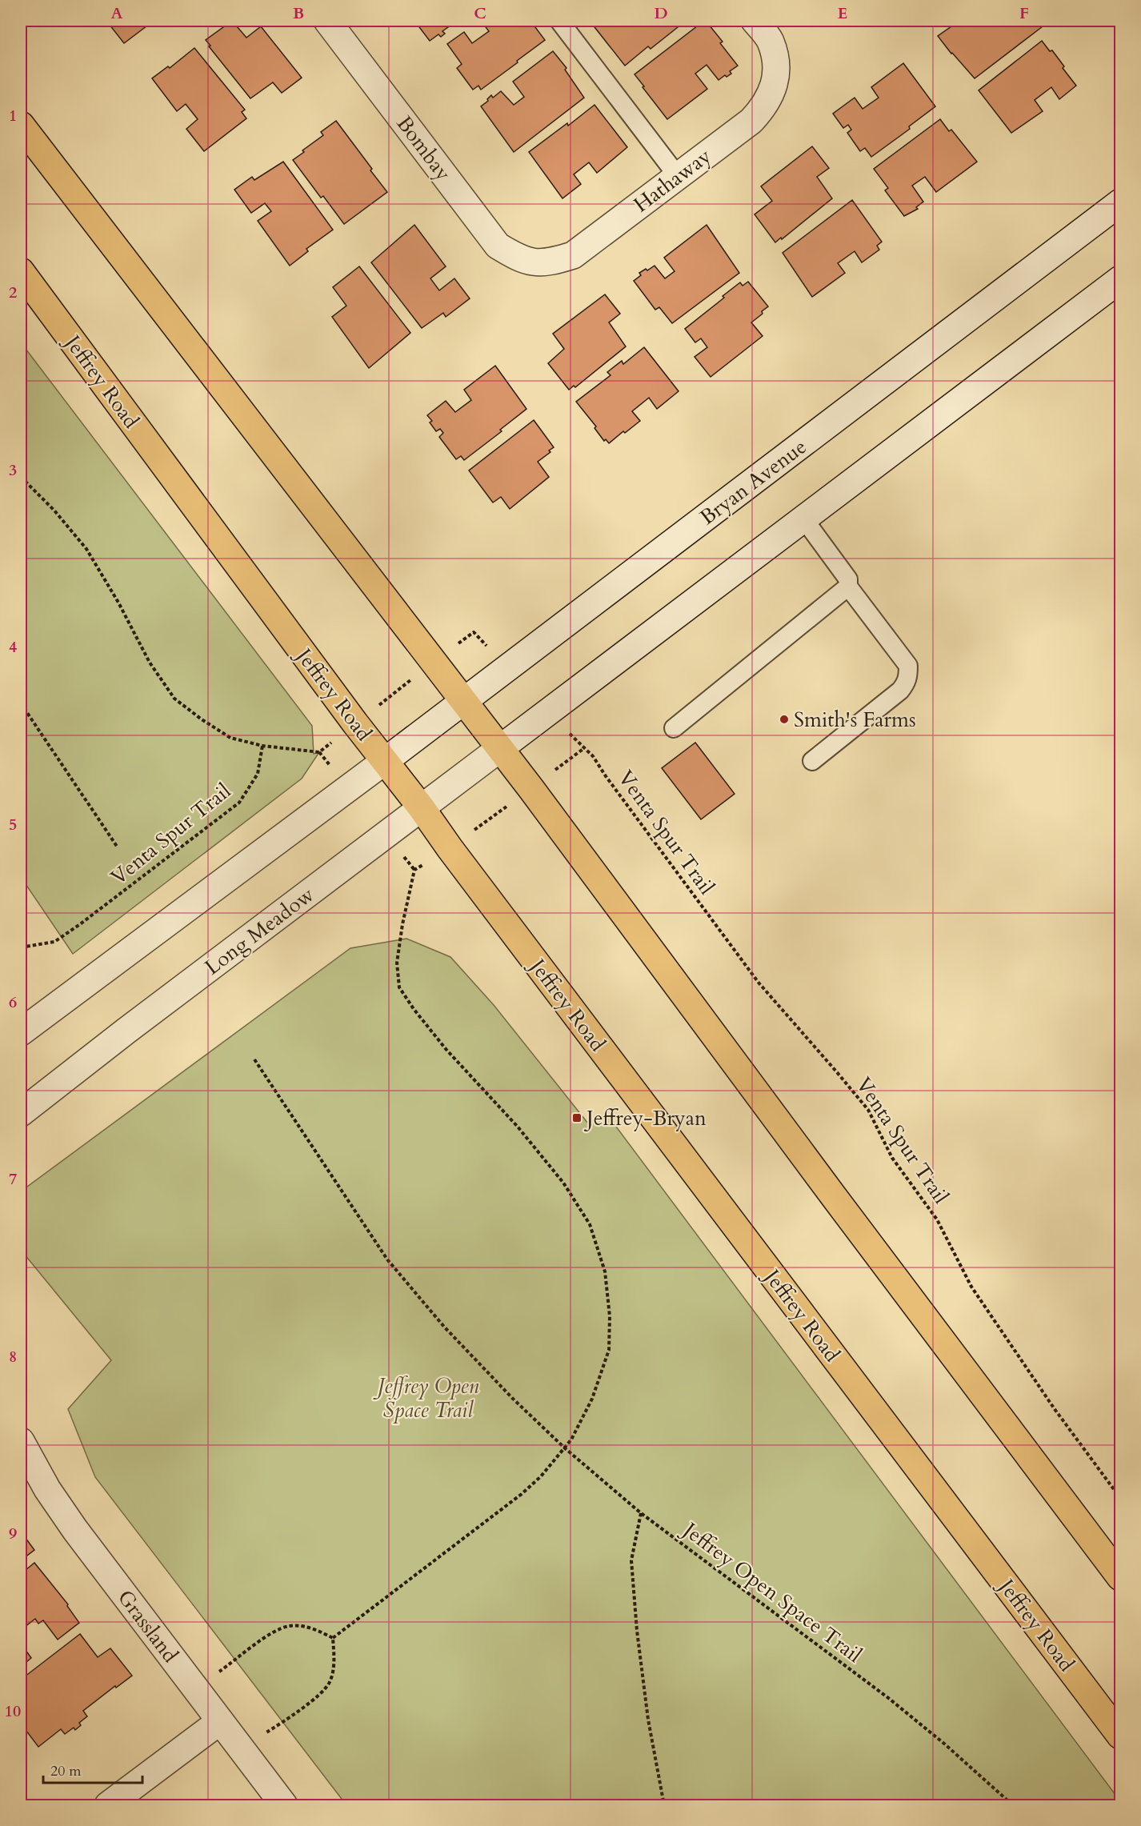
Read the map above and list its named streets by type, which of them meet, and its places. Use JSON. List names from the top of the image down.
{
  "streets": {
    "main road": ["Jeffrey Road"],
    "street": [
      "Bombay",
      "Hathaway",
      "Bryan Avenue",
      "Long Meadow",
      "Grassland"
    ],
    "path": ["Venta Spur Trail", "Jeffrey Open Space Trail"]
  },
  "crossings": [
    ["Bombay", "Hathaway"],
    ["Jeffrey Road", "Bryan Avenue"],
    ["Jeffrey Road", "Long Meadow"]
  ],
  "parks": ["Jeffrey Open Space Trail"],
  "places": {
    "other": ["Smith's Farms"],
    "transit": ["Jeffrey-Bryan"]
  },
  "scale_bar": "20 m",
  "grid": {
    "columns": [
      "A",
      "B",
      "C",
      "D",
      "E",
      "F"
    ],
    "rows": [
      "1",
      "2",
      "3",
      "4",
      "5",
      "6",
      "7",
      "8",
      "9",
      "10"
    ]
  }
}
